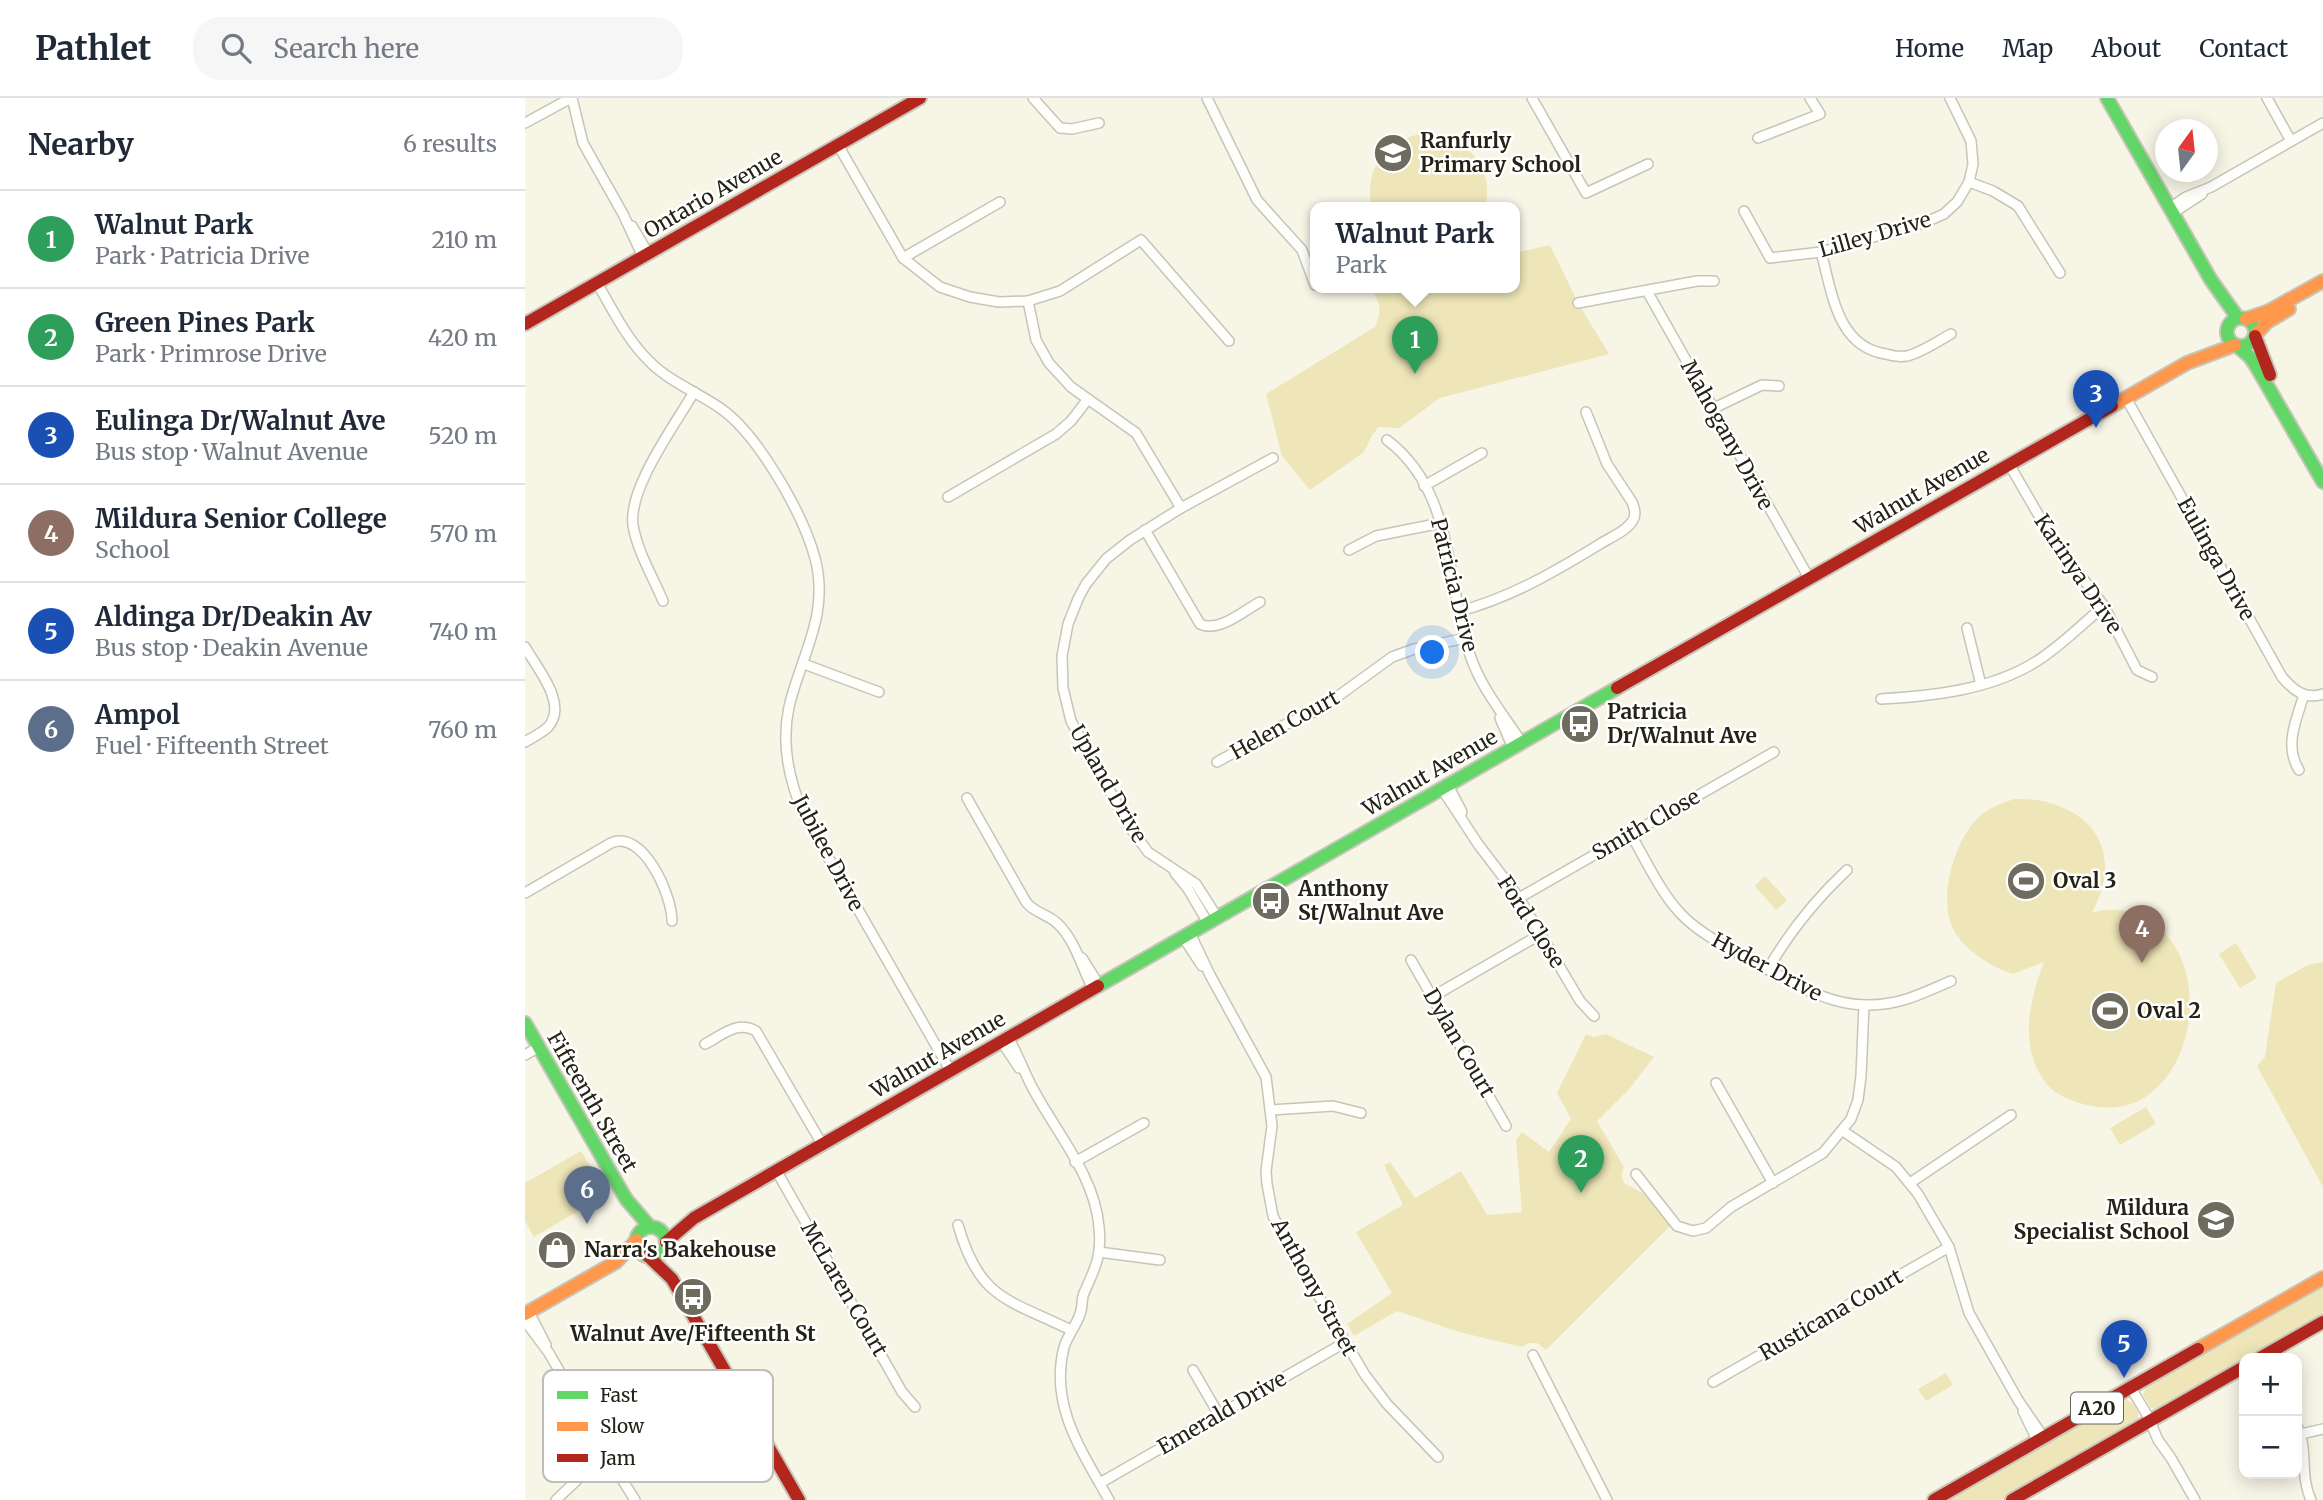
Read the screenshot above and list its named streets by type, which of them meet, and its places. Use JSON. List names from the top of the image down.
{
  "streets": {
    "main road": [
      "Ontario Avenue",
      "Walnut Avenue",
      "Fifteenth Street",
      "A20"
    ],
    "street": [
      "Lilley Drive",
      "Mahogany Drive",
      "Eulinga Drive",
      "Karinya Drive",
      "Patricia Drive",
      "Helen Court",
      "Upland Drive",
      "Smith Close",
      "Jubilee Drive",
      "Ford Close",
      "Hyder Drive",
      "Dylan Court",
      "Anthony Street",
      "McLaren Court",
      "Rusticana Court",
      "Emerald Drive"
    ]
  },
  "crossings": [
    ["Ontario Avenue", "Jubilee Drive"],
    ["Mahogany Drive", "Walnut Avenue"],
    ["Walnut Avenue", "Eulinga Drive"],
    ["Walnut Avenue", "Karinya Drive"],
    ["Walnut Avenue", "Patricia Drive"],
    ["Walnut Avenue", "Upland Drive"],
    ["Walnut Avenue", "Jubilee Drive"],
    ["Walnut Avenue", "Ford Close"],
    ["Walnut Avenue", "Fifteenth Street"],
    ["Walnut Avenue", "Anthony Street"],
    ["Walnut Avenue", "McLaren Court"],
    ["Patricia Drive", "Helen Court"],
    ["Smith Close", "Ford Close"],
    ["Smith Close", "Hyder Drive"],
    ["Anthony Street", "Emerald Drive"]
  ],
  "places": {
    "school or university": ["Ranfurly Primary School", "Mildura Specialist School"],
    "bus stop": ["Patricia Dr/Walnut Ave", "Anthony St/Walnut Ave", "Walnut Ave/Fifteenth St"],
    "sports": ["Oval 3", "Oval 2"],
    "shop": ["Narra's Bakehouse"]
  },
  "legend": ["Fast", "Slow", "Jam"],
  "north": "top",
  "page": {
    "header": "Pathlet",
    "search": "Search here",
    "nav": [
      "Home",
      "Map",
      "About",
      "Contact"
    ],
    "heading": ["Nearby", "6 results"],
    "list": [
      {
        "mark": "1",
        "name": "Walnut Park",
        "note": "Park · Patricia Drive",
        "value": "210 m"
      },
      {
        "mark": "2",
        "name": "Green Pines Park",
        "note": "Park · Primrose Drive",
        "value": "420 m"
      },
      {
        "mark": "3",
        "name": "Eulinga Dr/Walnut Ave",
        "note": "Bus stop · Walnut Avenue",
        "value": "520 m"
      },
      {
        "mark": "4",
        "name": "Mildura Senior College",
        "note": "School",
        "value": "570 m"
      },
      {
        "mark": "5",
        "name": "Aldinga Dr/Deakin Av",
        "note": "Bus stop · Deakin Avenue",
        "value": "740 m"
      },
      {
        "mark": "6",
        "name": "Ampol",
        "note": "Fuel · Fifteenth Street",
        "value": "760 m"
      }
    ],
    "popup": ["Walnut Park", "Park"],
    "pins": [
      "1",
      "3",
      "4",
      "2",
      "6",
      "5"
    ],
    "map_buttons": ["+", "−"]
  }
}
